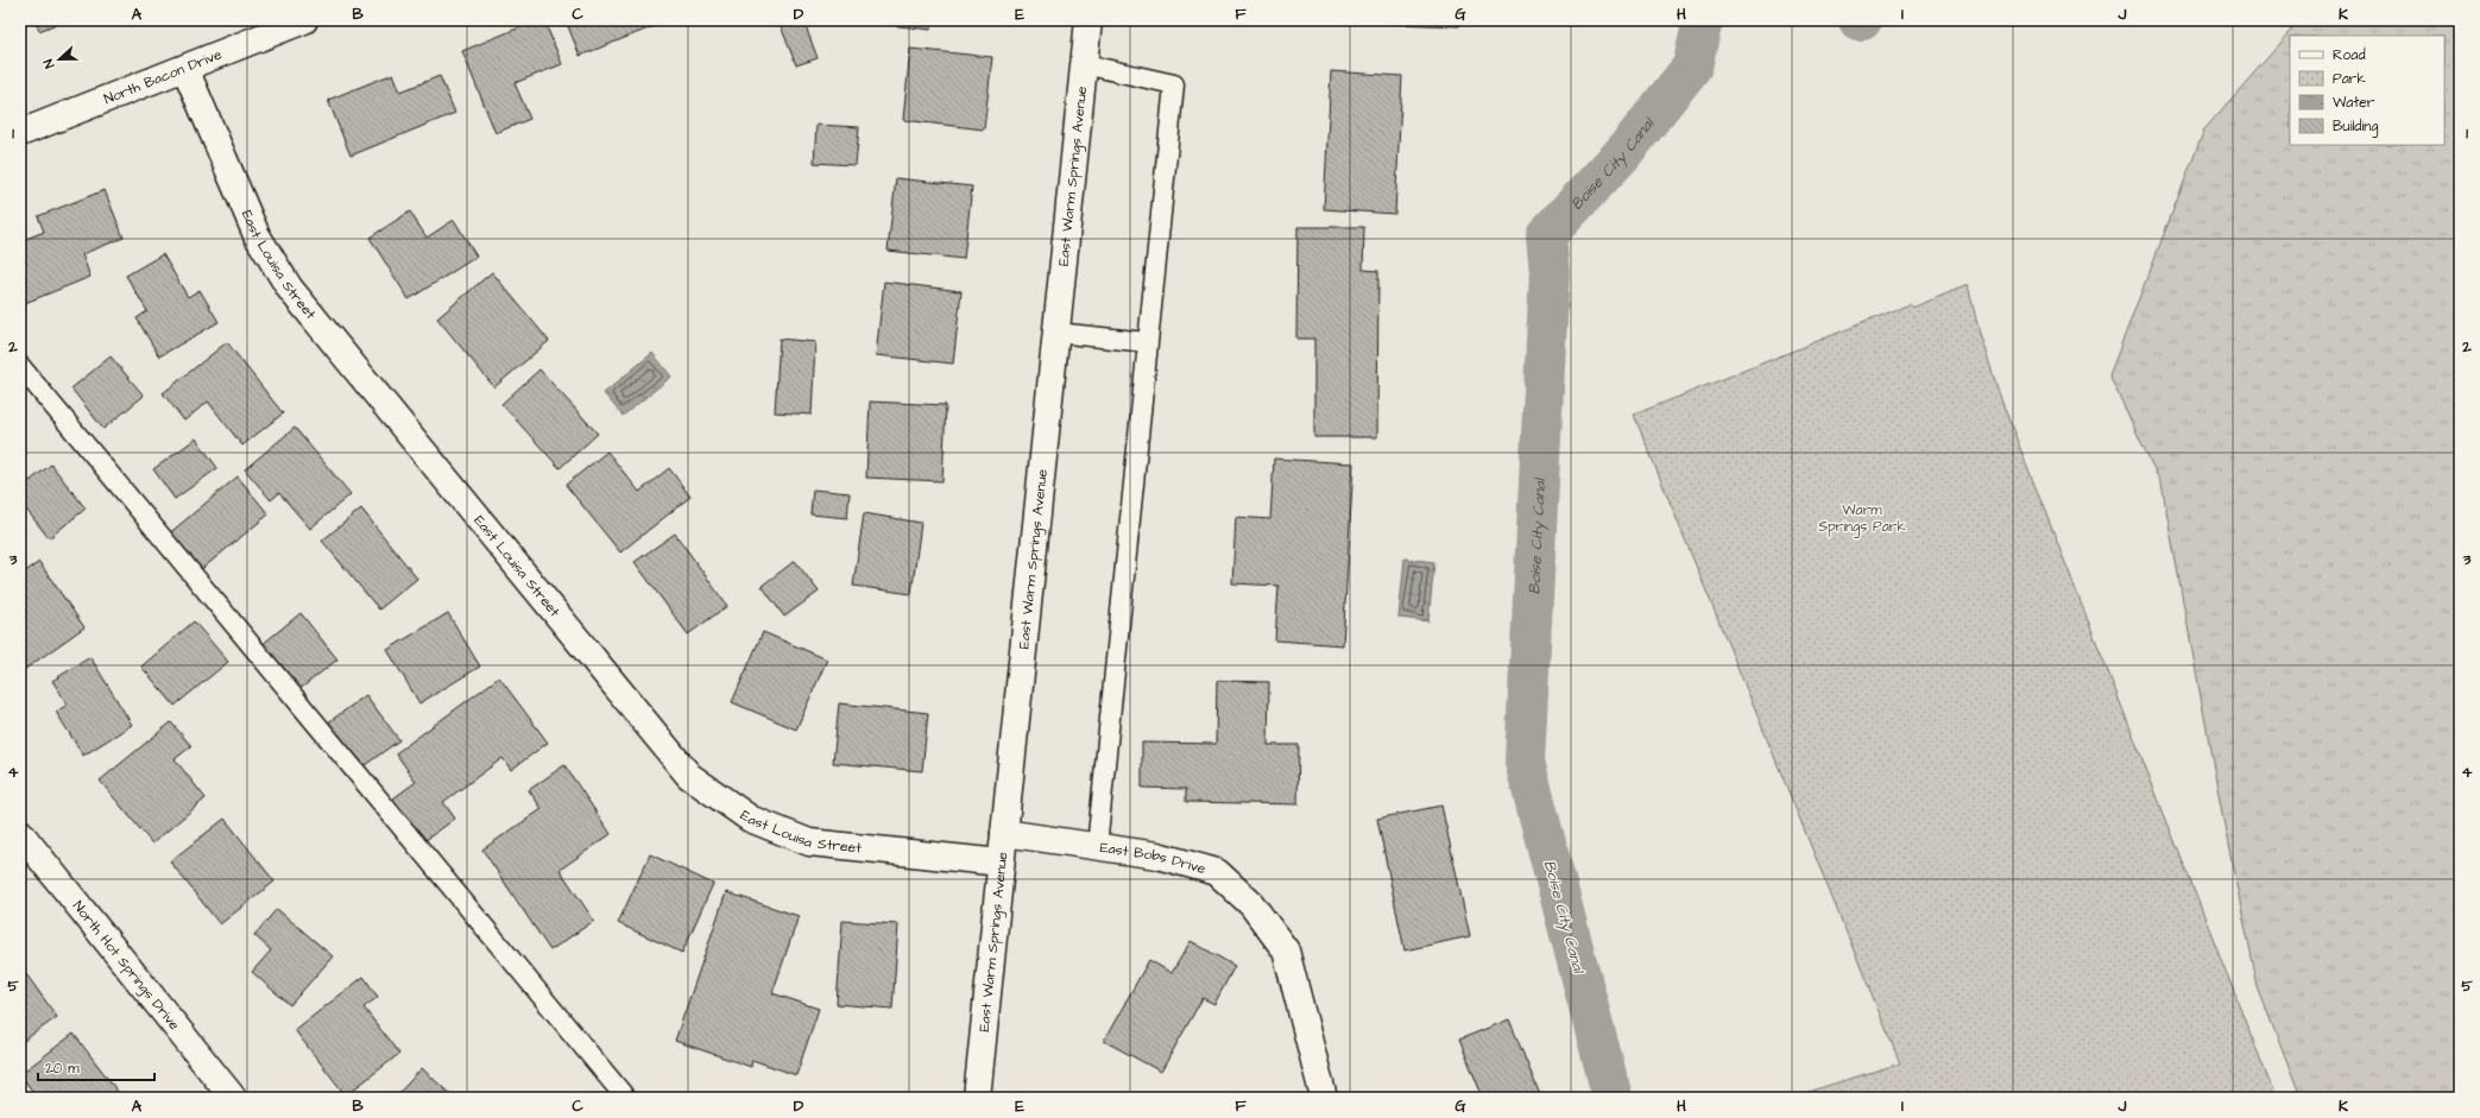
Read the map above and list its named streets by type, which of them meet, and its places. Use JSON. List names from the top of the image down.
{
  "streets": {
    "street": [
      "North Bacon Drive",
      "East Warm Springs Avenue",
      "East Louisa Street",
      "East Bobs Drive",
      "North Hot Springs Drive"
    ]
  },
  "crossings": [
    ["North Bacon Drive", "East Louisa Street"],
    ["East Warm Springs Avenue", "East Louisa Street"],
    ["East Warm Springs Avenue", "East Bobs Drive"]
  ],
  "water": ["Boise City Canal"],
  "parks": ["Warm Springs Park"],
  "legend": [
    "Road",
    "Park",
    "Water",
    "Building"
  ],
  "scale_bar": "20 m",
  "north": "left",
  "grid": {
    "columns": [
      "A",
      "B",
      "C",
      "D",
      "E",
      "F",
      "G",
      "H",
      "I",
      "J",
      "K"
    ],
    "rows": [
      "1",
      "2",
      "3",
      "4",
      "5"
    ]
  }
}
